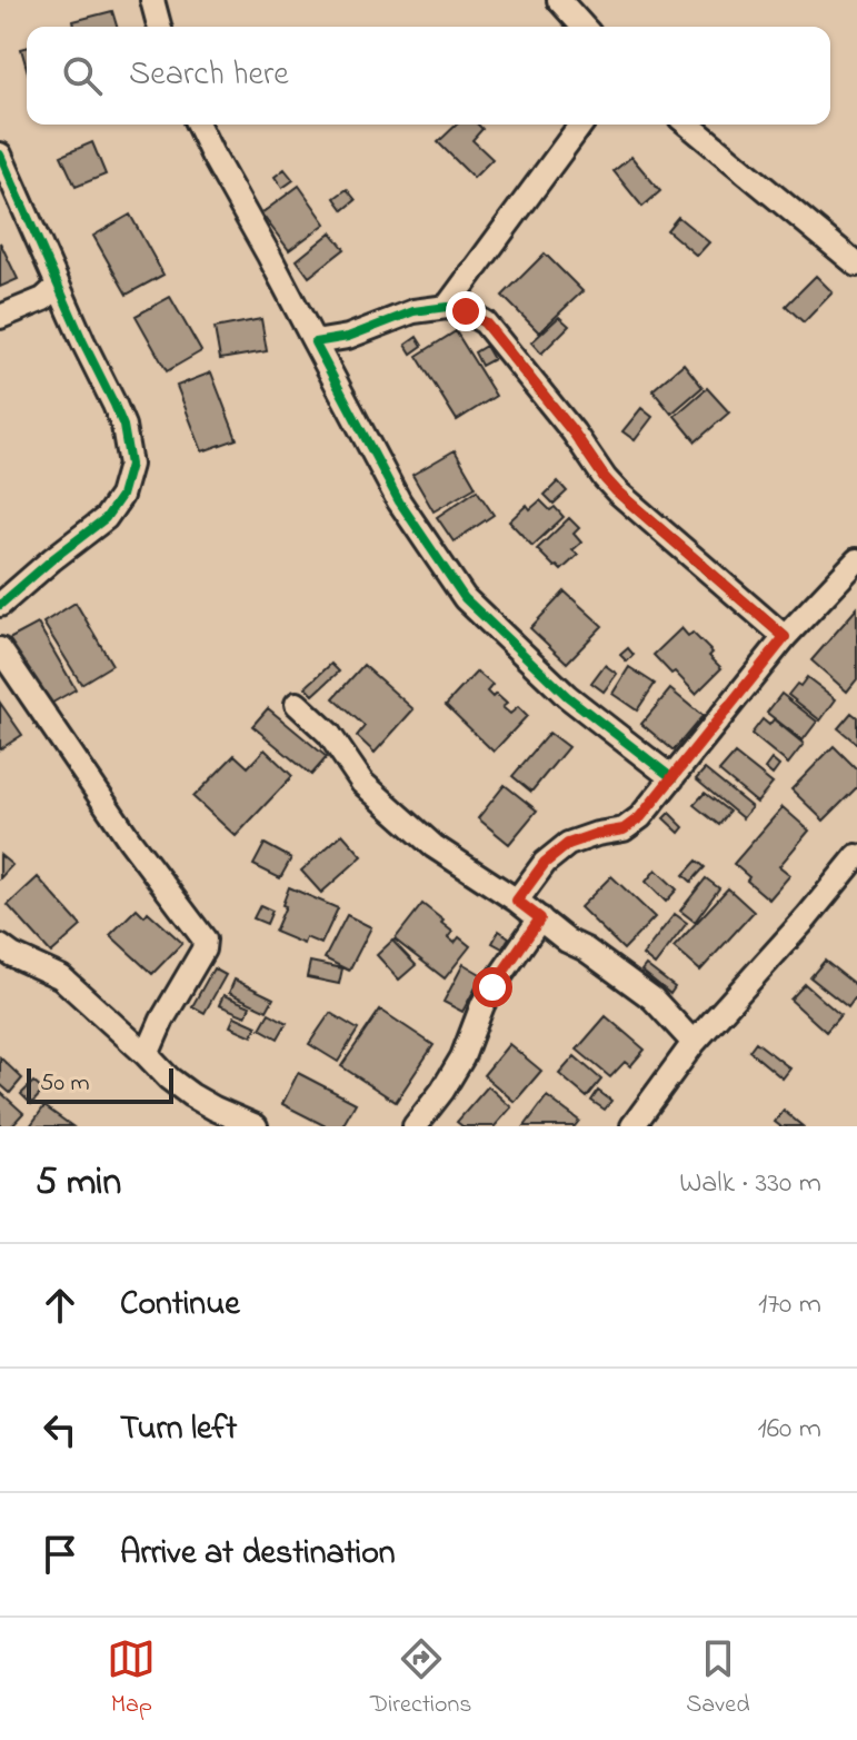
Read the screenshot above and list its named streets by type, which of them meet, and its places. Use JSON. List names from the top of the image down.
{
  "scale_bar": "50 m",
  "page": {
    "search": "Search here",
    "scale": "50 m",
    "heading": ["5 min", "Walk · 330 m"],
    "list": [
      ["Continue", "170 m"],
      ["Turn left", "160 m"],
      "Arrive at destination"
    ],
    "nav": ["Map", "Directions", "Saved"]
  }
}
